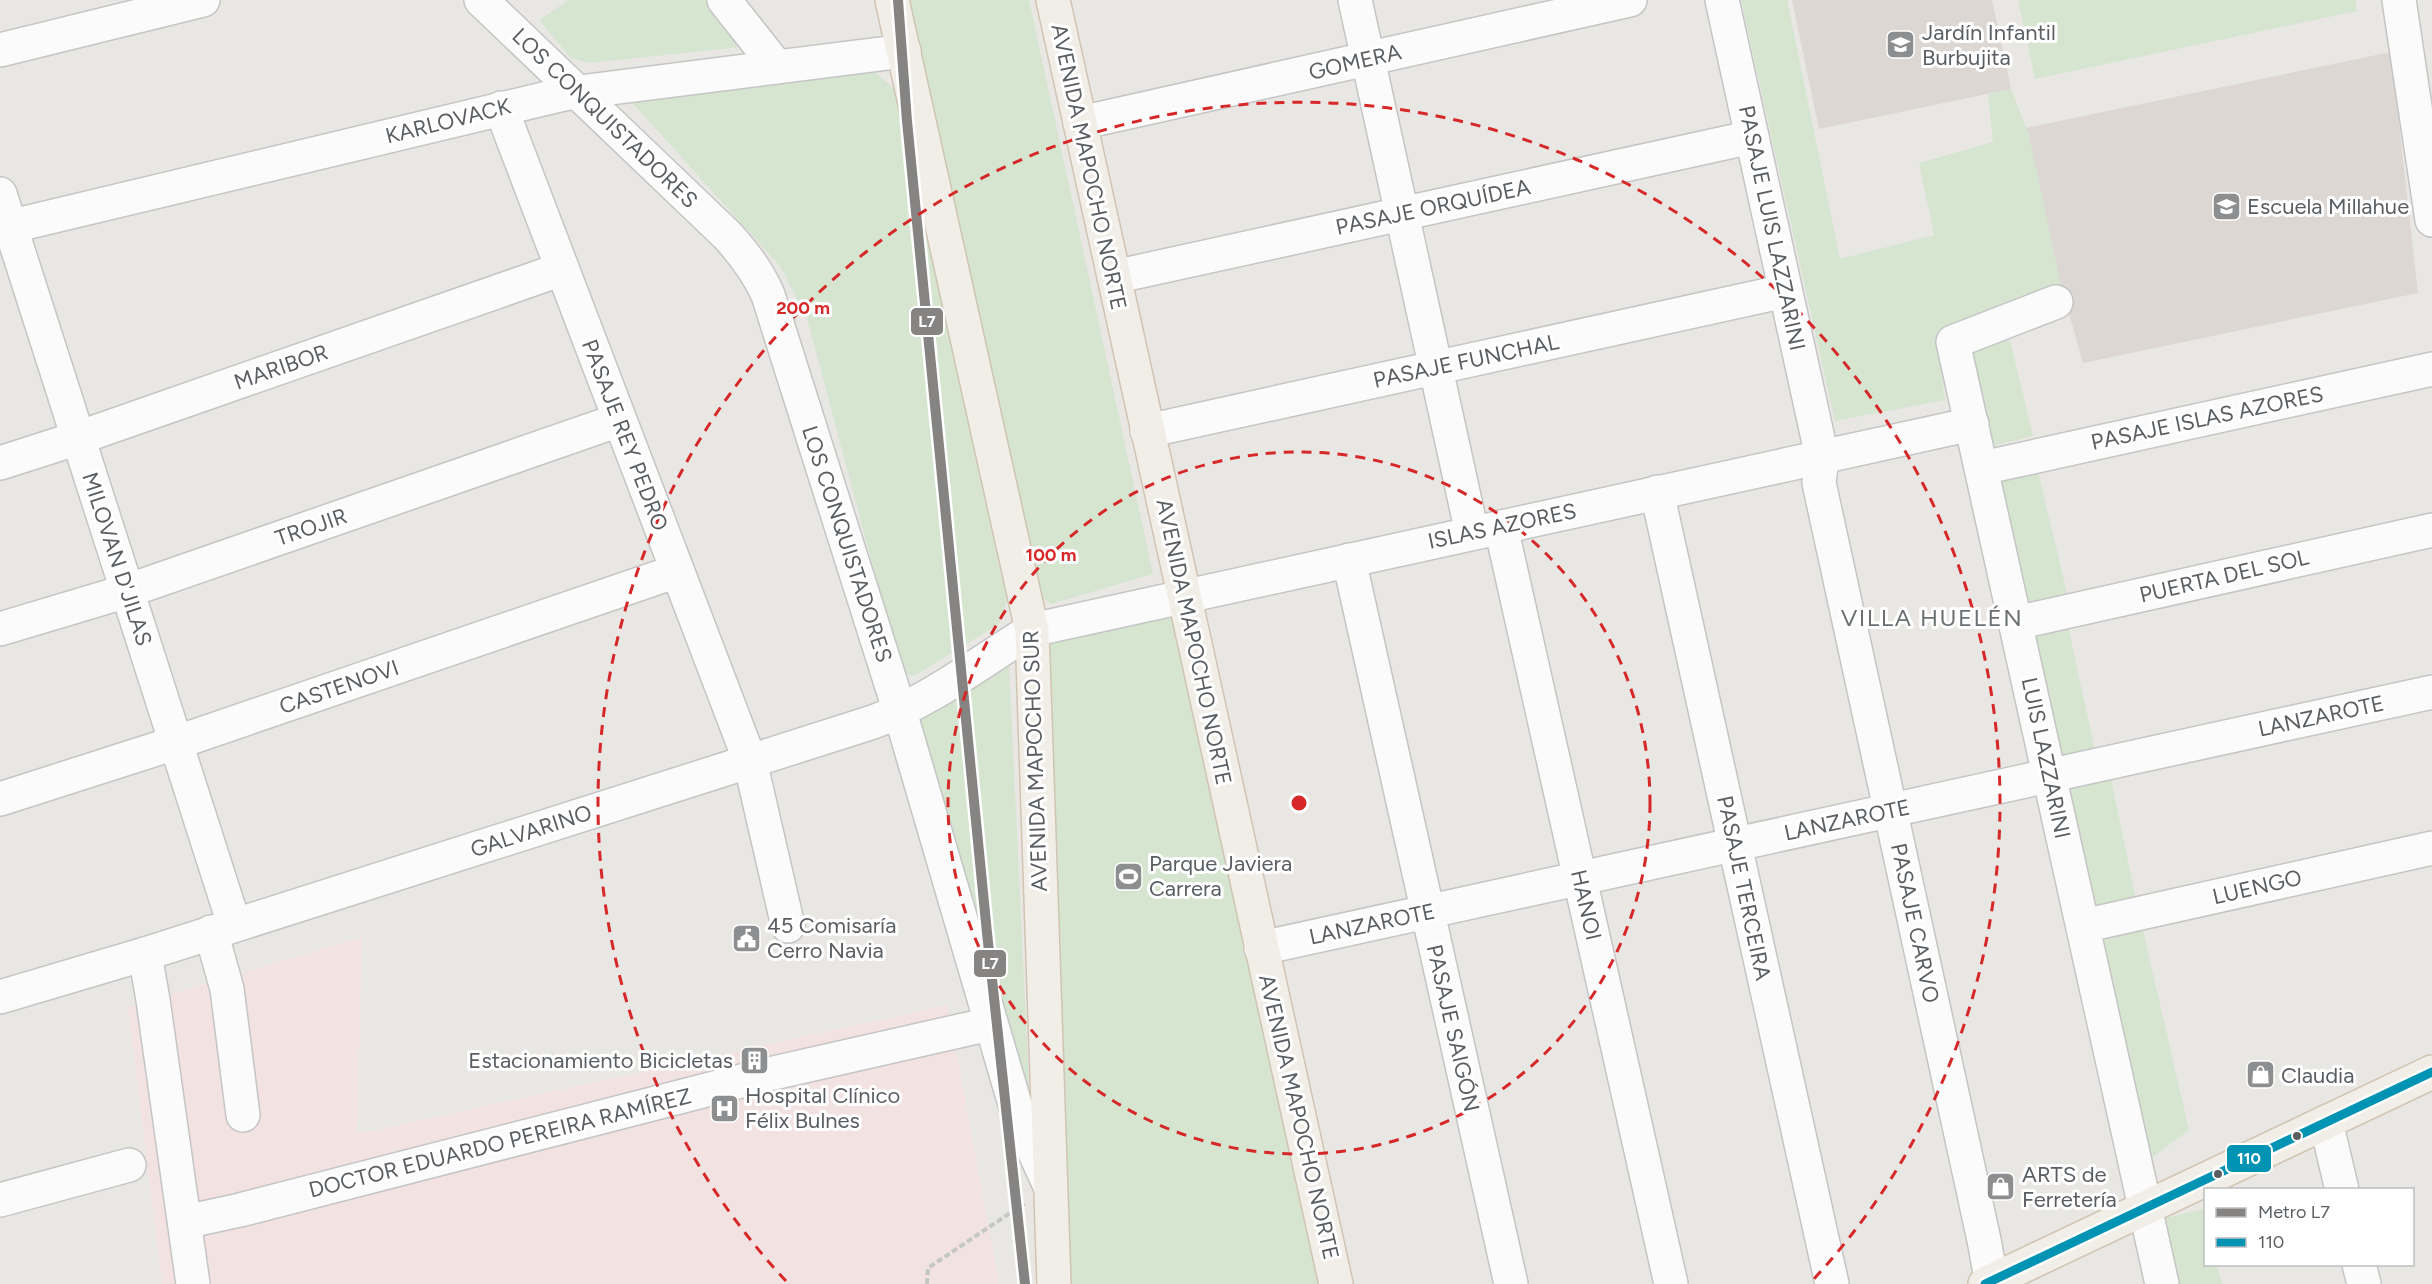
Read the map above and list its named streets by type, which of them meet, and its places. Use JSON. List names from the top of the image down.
{
  "streets": {
    "main road": ["AVENIDA MAPOCHO NORTE", "AVENIDA MAPOCHO SUR"],
    "street": [
      "GOMERA",
      "LOS CONQUISTADORES",
      "KARLOVACK",
      "PASAJE ORQUÍDEA",
      "PASAJE LUIS LAZZARINI",
      "PASAJE FUNCHAL",
      "MARIBOR",
      "PASAJE ISLAS AZORES",
      "PASAJE REY PEDRO",
      "ISLAS AZORES",
      "TROJIR",
      "MILOVAN D'JILAS",
      "PUERTA DEL SOL",
      "CASTENOVI",
      "LANZAROTE",
      "LUIS LAZZARINI",
      "GALVARINO",
      "LUENGO",
      "PASAJE TERCEIRA",
      "HANOI",
      "PASAJE CARVO",
      "PASAJE SAIGÓN",
      "DOCTOR EDUARDO PEREIRA RAMÍREZ"
    ]
  },
  "crossings": [
    ["GOMERA", "AVENIDA MAPOCHO NORTE"],
    ["GOMERA", "HANOI"],
    ["LOS CONQUISTADORES", "KARLOVACK"],
    ["LOS CONQUISTADORES", "AVENIDA MAPOCHO SUR"],
    ["LOS CONQUISTADORES", "GALVARINO"],
    ["LOS CONQUISTADORES", "DOCTOR EDUARDO PEREIRA RAMÍREZ"],
    ["KARLOVACK", "PASAJE REY PEDRO"],
    ["KARLOVACK", "MILOVAN D'JILAS"],
    ["KARLOVACK", "AVENIDA MAPOCHO SUR"],
    ["AVENIDA MAPOCHO NORTE", "PASAJE ORQUÍDEA"],
    ["AVENIDA MAPOCHO NORTE", "PASAJE FUNCHAL"],
    ["AVENIDA MAPOCHO NORTE", "ISLAS AZORES"],
    ["AVENIDA MAPOCHO NORTE", "LANZAROTE"],
    ["PASAJE ORQUÍDEA", "PASAJE LUIS LAZZARINI"],
    ["PASAJE ORQUÍDEA", "HANOI"],
    ["PASAJE LUIS LAZZARINI", "PASAJE FUNCHAL"],
    ["PASAJE LUIS LAZZARINI", "ISLAS AZORES"],
    ["PASAJE LUIS LAZZARINI", "PASAJE CARVO"],
    ["PASAJE FUNCHAL", "HANOI"],
    ["MARIBOR", "PASAJE REY PEDRO"],
    ["MARIBOR", "MILOVAN D'JILAS"],
    ["PASAJE ISLAS AZORES", "LUIS LAZZARINI"],
    ["PASAJE REY PEDRO", "TROJIR"],
    ["PASAJE REY PEDRO", "CASTENOVI"],
    ["PASAJE REY PEDRO", "GALVARINO"],
    ["ISLAS AZORES", "LUIS LAZZARINI"],
    ["ISLAS AZORES", "AVENIDA MAPOCHO SUR"],
    ["ISLAS AZORES", "GALVARINO"],
    ["ISLAS AZORES", "PASAJE TERCEIRA"],
    ["ISLAS AZORES", "HANOI"],
    ["ISLAS AZORES", "PASAJE CARVO"],
    ["ISLAS AZORES", "PASAJE SAIGÓN"],
    ["TROJIR", "MILOVAN D'JILAS"],
    ["MILOVAN D'JILAS", "CASTENOVI"],
    ["MILOVAN D'JILAS", "GALVARINO"],
    ["PUERTA DEL SOL", "LUIS LAZZARINI"],
    ["LANZAROTE", "LUIS LAZZARINI"],
    ["LANZAROTE", "PASAJE TERCEIRA"],
    ["LANZAROTE", "HANOI"],
    ["LANZAROTE", "PASAJE CARVO"],
    ["LANZAROTE", "PASAJE SAIGÓN"],
    ["LUIS LAZZARINI", "LUENGO"],
    ["AVENIDA MAPOCHO SUR", "GALVARINO"]
  ],
  "districts": ["VILLA HUELÉN"],
  "places": {
    "school or university": ["Jardín Infantil Burbujita", "Escuela Millahue"],
    "sports": ["Parque Javiera Carrera"],
    "public building": ["45 Comisaría Cerro Navia"],
    "building": ["Estacionamiento Bicicletas"],
    "shop": ["Claudia", "ARTS de Ferretería"],
    "hospital": ["Hospital Clínico Félix Bulnes"]
  },
  "lines": ["metro line L7", "transit line 110"],
  "legend": ["Metro L7", "110"],
  "rings": ["200 m", "100 m"]
}
